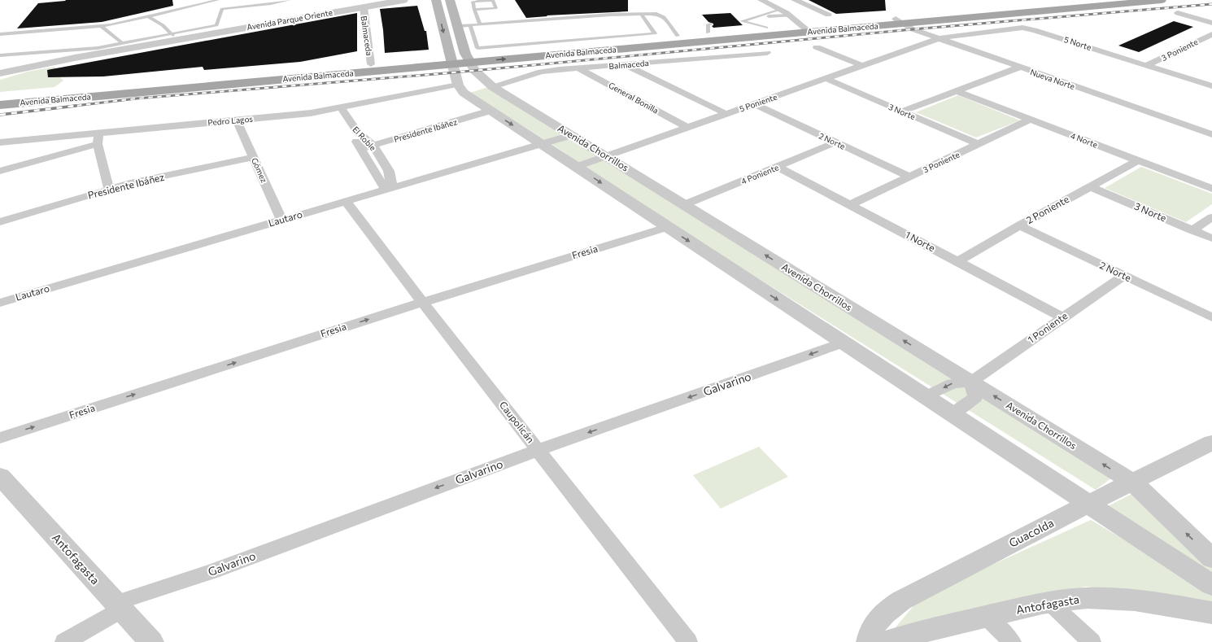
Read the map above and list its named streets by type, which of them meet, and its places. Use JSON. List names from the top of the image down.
{
  "streets": {
    "main road": ["Avenida Balmaceda", "Avenida Chorrillos"],
    "street": [
      "Avenida Parque Oriente",
      "Balmaceda",
      "5 Norte",
      "3 Poniente",
      "Nueva Norte",
      "General Bonilla",
      "5 Poniente",
      "3 Norte",
      "Pedro Lagos",
      "Presidente Ibáñez",
      "El Roble",
      "4 Norte",
      "2 Norte",
      "Gómez",
      "4 Poniente",
      "2 Poniente",
      "Lautaro",
      "1 Norte",
      "Fresia",
      "1 Poniente",
      "Galvarino",
      "Caupolicán",
      "Guacolda",
      "Antofagasta"
    ]
  },
  "crossings": [
    ["Avenida Parque Oriente", "Balmaceda"],
    ["Avenida Balmaceda", "Balmaceda"],
    ["Avenida Balmaceda", "Nueva Norte"],
    ["Avenida Balmaceda", "Avenida Chorrillos"],
    ["Balmaceda", "General Bonilla"],
    ["Balmaceda", "Avenida Chorrillos"],
    ["5 Norte", "3 Poniente"],
    ["5 Norte", "Nueva Norte"],
    ["5 Norte", "5 Poniente"],
    ["3 Poniente", "3 Norte"],
    ["3 Poniente", "4 Norte"],
    ["3 Poniente", "2 Norte"],
    ["3 Poniente", "1 Norte"],
    ["Nueva Norte", "5 Poniente"],
    ["General Bonilla", "5 Poniente"],
    ["5 Poniente", "3 Norte"],
    ["5 Poniente", "2 Norte"],
    ["5 Poniente", "Avenida Chorrillos"],
    ["3 Norte", "2 Poniente"],
    ["Pedro Lagos", "El Roble"],
    ["Pedro Lagos", "Gómez"],
    ["Presidente Ibáñez", "El Roble"],
    ["Presidente Ibáñez", "Gómez"],
    ["El Roble", "Lautaro"],
    ["4 Norte", "2 Poniente"],
    ["2 Norte", "4 Poniente"],
    ["2 Norte", "2 Poniente"],
    ["2 Norte", "1 Poniente"],
    ["Avenida Chorrillos", "4 Poniente"],
    ["Avenida Chorrillos", "Lautaro"],
    ["Avenida Chorrillos", "1 Poniente"],
    ["Avenida Chorrillos", "Guacolda"],
    ["Gómez", "Lautaro"],
    ["4 Poniente", "1 Norte"],
    ["2 Poniente", "1 Norte"],
    ["Lautaro", "Caupolicán"],
    ["1 Norte", "1 Poniente"],
    ["Fresia", "Caupolicán"],
    ["Galvarino", "Caupolicán"],
    ["Galvarino", "Antofagasta"]
  ],
  "one_way": ["Avenida Chorrillos", "Fresia", "Galvarino"]
}
